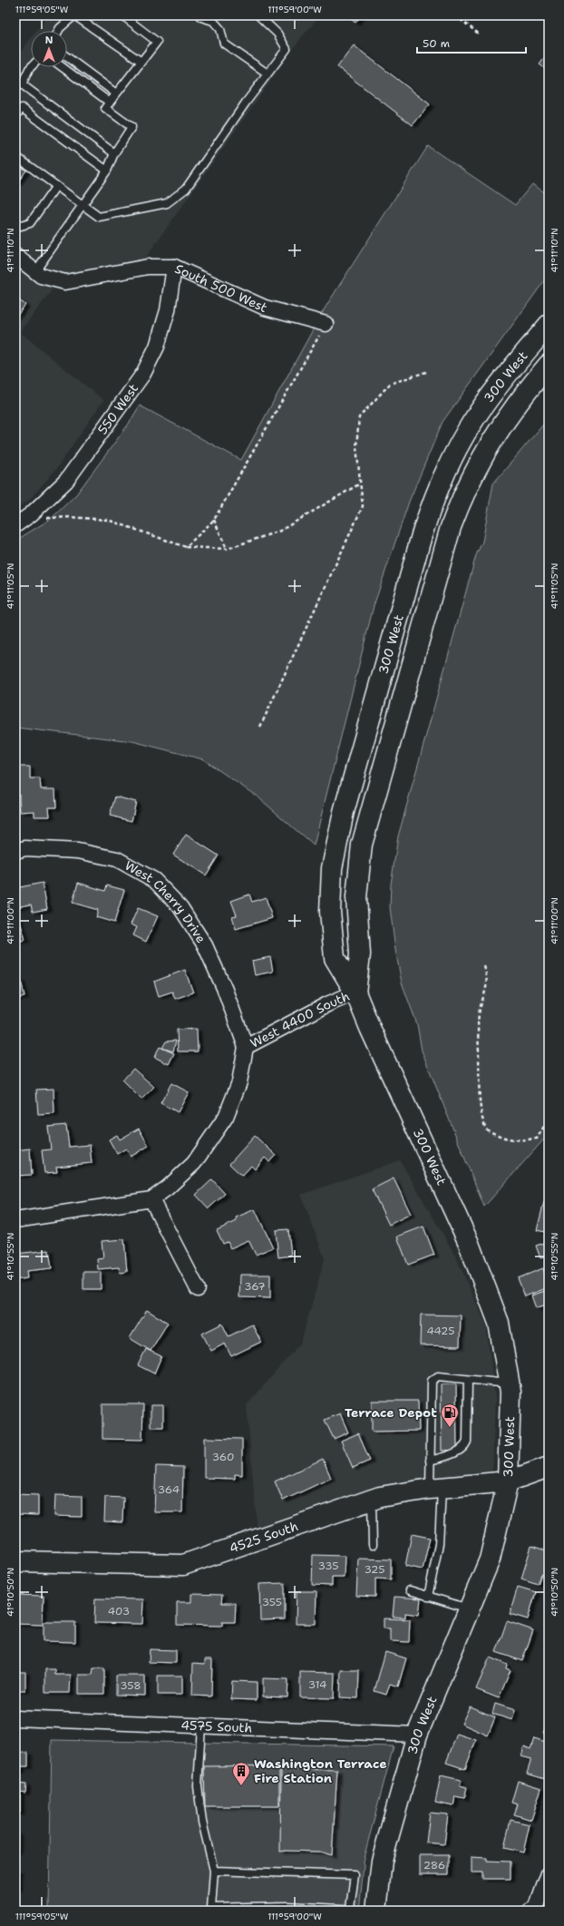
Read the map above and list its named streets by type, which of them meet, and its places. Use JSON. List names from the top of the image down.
{
  "streets": {
    "main road": ["300 West", "4525 South"],
    "street": [
      "South 500 West",
      "550 West",
      "West Cherry Drive",
      "West 4400 South",
      "4575 South"
    ]
  },
  "crossings": [
    ["South 500 West", "550 West"],
    ["300 West", "West 4400 South"],
    ["300 West", "4525 South"],
    ["300 West", "4575 South"],
    ["West Cherry Drive", "West 4400 South"]
  ],
  "places": {
    "fuel station": ["Terrace Depot"],
    "building": ["Washington Terrace Fire Station"]
  },
  "house_numbers": [
    "367",
    "4425",
    "360",
    "364",
    "335",
    "325",
    "355",
    "403",
    "314",
    "358",
    "286"
  ],
  "scale_bar": "50 m",
  "north": "top",
  "coordinates": [
    "111°59'05\"W",
    "111°59'00\"W",
    "41°11'10\"N",
    "41°11'05\"N",
    "41°11'00\"N",
    "41°10'55\"N",
    "41°10'50\"N"
  ]
}
